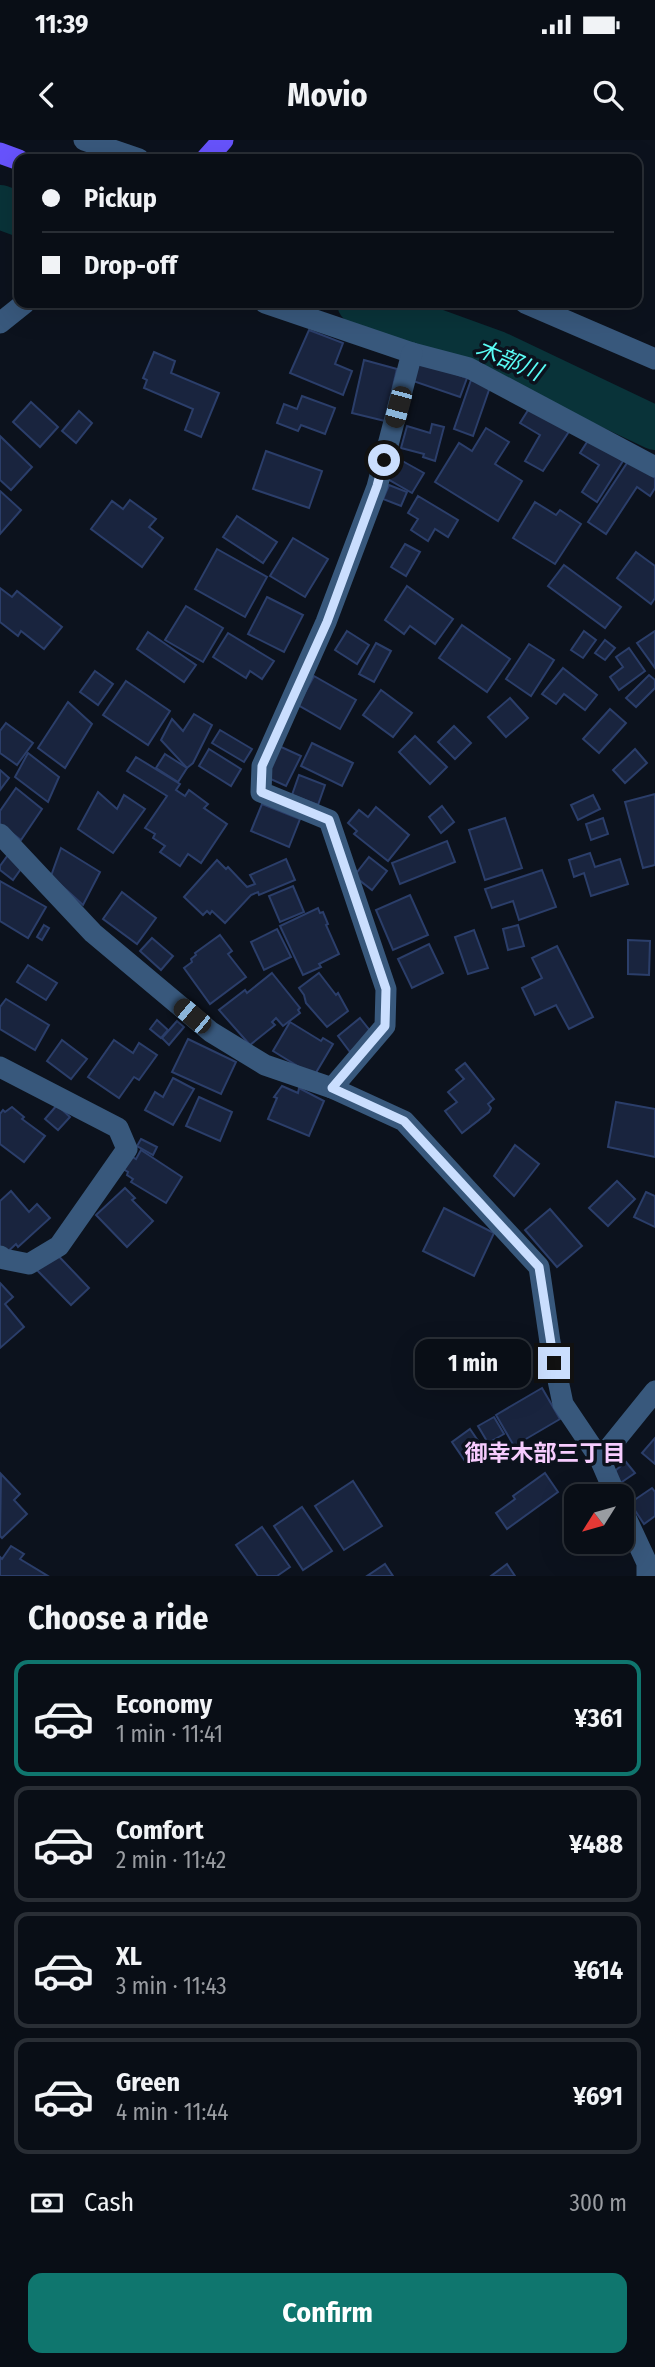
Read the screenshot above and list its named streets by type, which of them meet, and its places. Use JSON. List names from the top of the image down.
{
  "districts": ["御幸木部三丁目"],
  "water": ["木部川"],
  "north": "bottom left",
  "page": {
    "status": "11:39",
    "header": "Movio",
    "banner": ["Pickup", "Drop-off"],
    "bubble": "1 min",
    "heading": "Choose a ride",
    "list": [
      {
        "name": "Economy",
        "note": "1 min · 11:41",
        "value": "¥361"
      },
      {
        "name": "Comfort",
        "note": "2 min · 11:42",
        "value": "¥488"
      },
      {
        "name": "XL",
        "note": "3 min · 11:43",
        "value": "¥614"
      },
      {
        "name": "Green",
        "note": "4 min · 11:44",
        "value": "¥691"
      }
    ],
    "pay": ["Cash", "300 m"],
    "buttons": "Confirm"
  }
}
